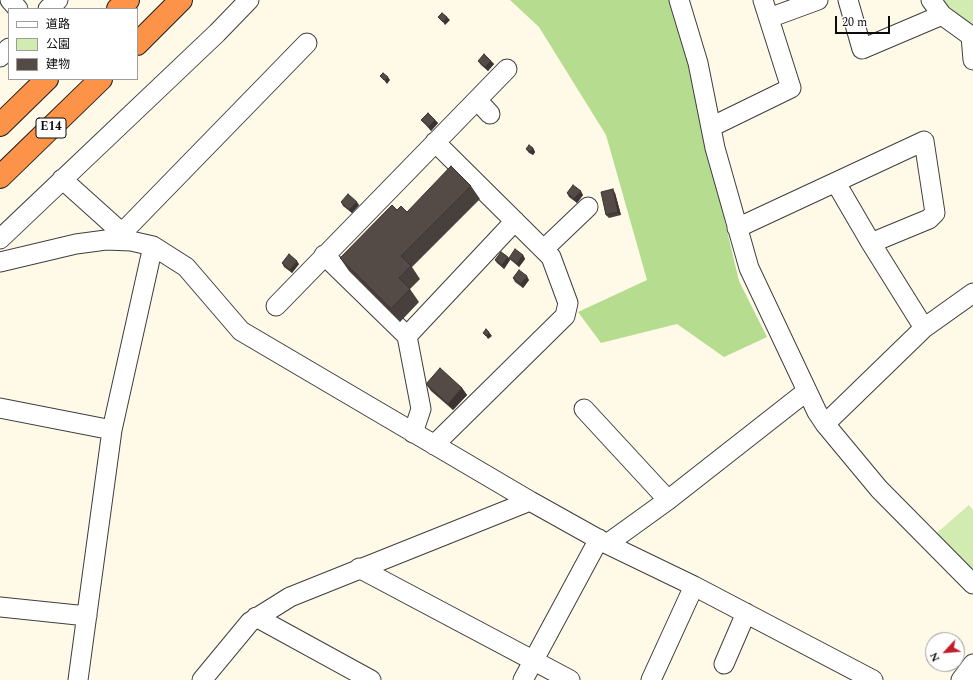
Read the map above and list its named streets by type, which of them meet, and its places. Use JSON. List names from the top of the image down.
{
  "streets": {
    "highway": ["E14"]
  },
  "legend": ["道路", "公園", "建物"],
  "scale_bar": "20 m",
  "north": "bottom left"
}
